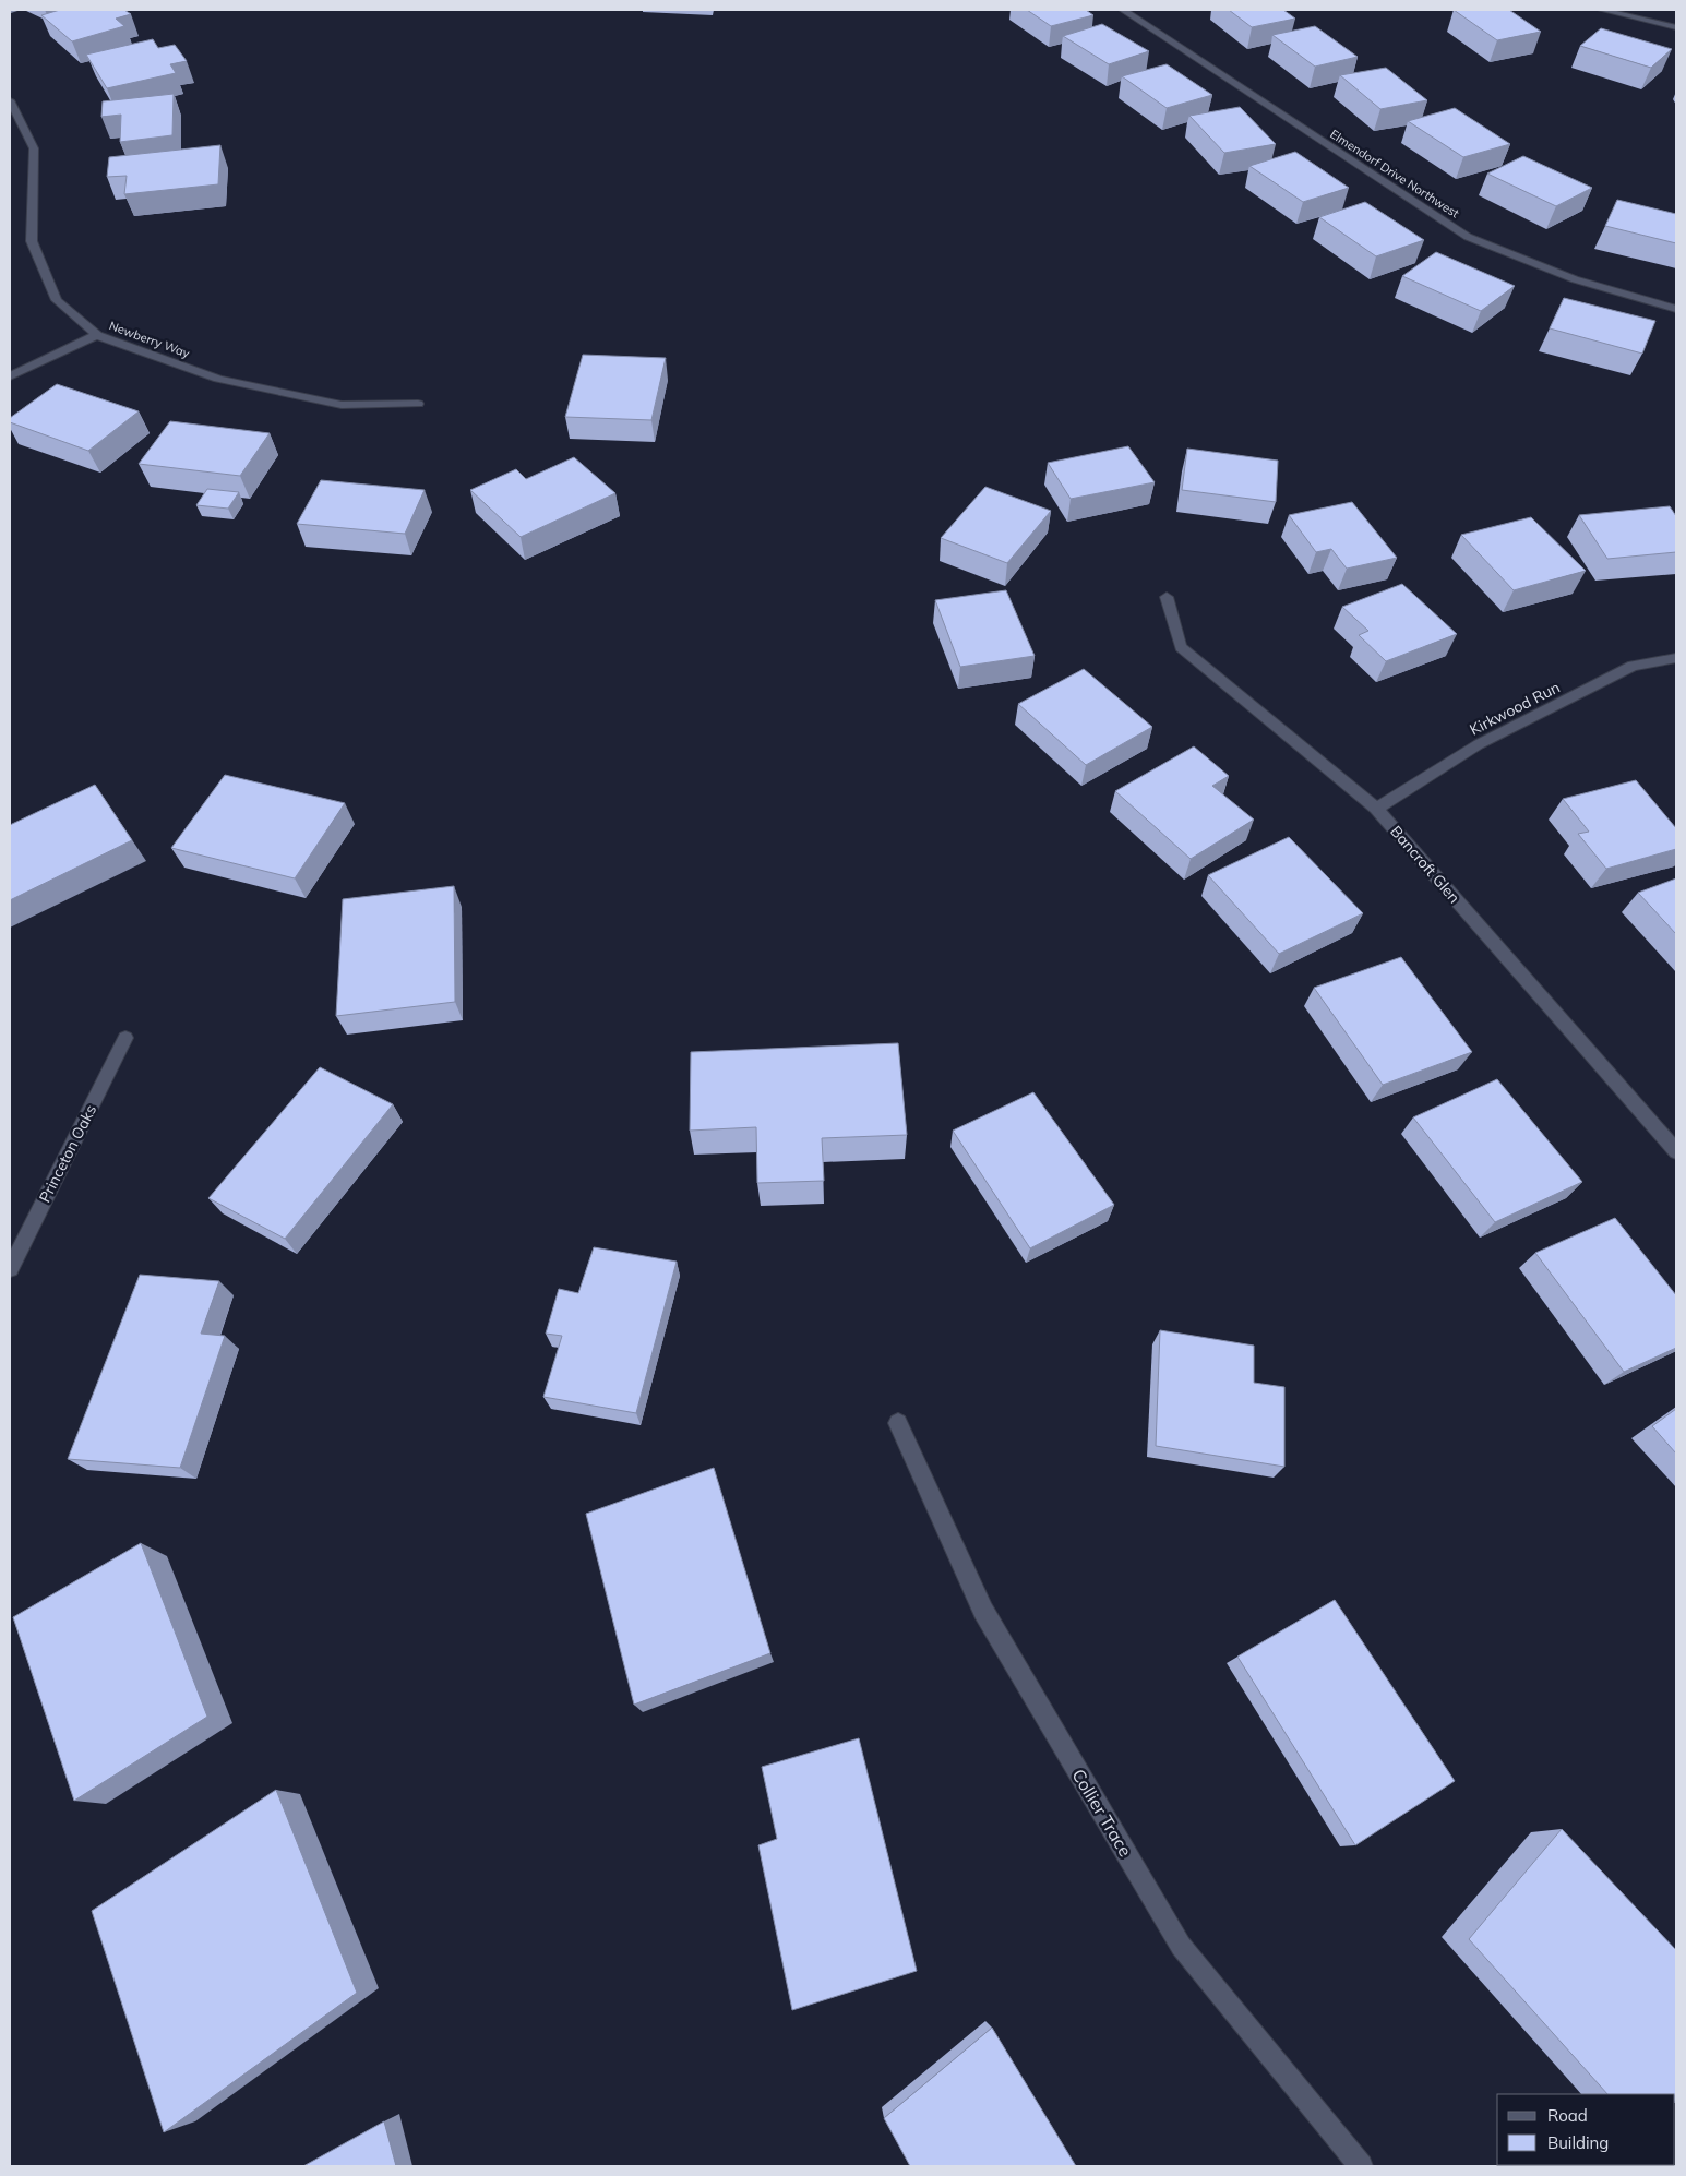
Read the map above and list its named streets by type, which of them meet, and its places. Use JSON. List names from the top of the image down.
{
  "streets": {
    "street": [
      "Elmendorf Drive Northwest",
      "Newberry Way",
      "Kirkwood Run",
      "Bancroft Glen",
      "Princeton Oaks",
      "Collier Trace"
    ]
  },
  "crossings": [
    ["Kirkwood Run", "Bancroft Glen"]
  ],
  "legend": ["Road", "Building"]
}
